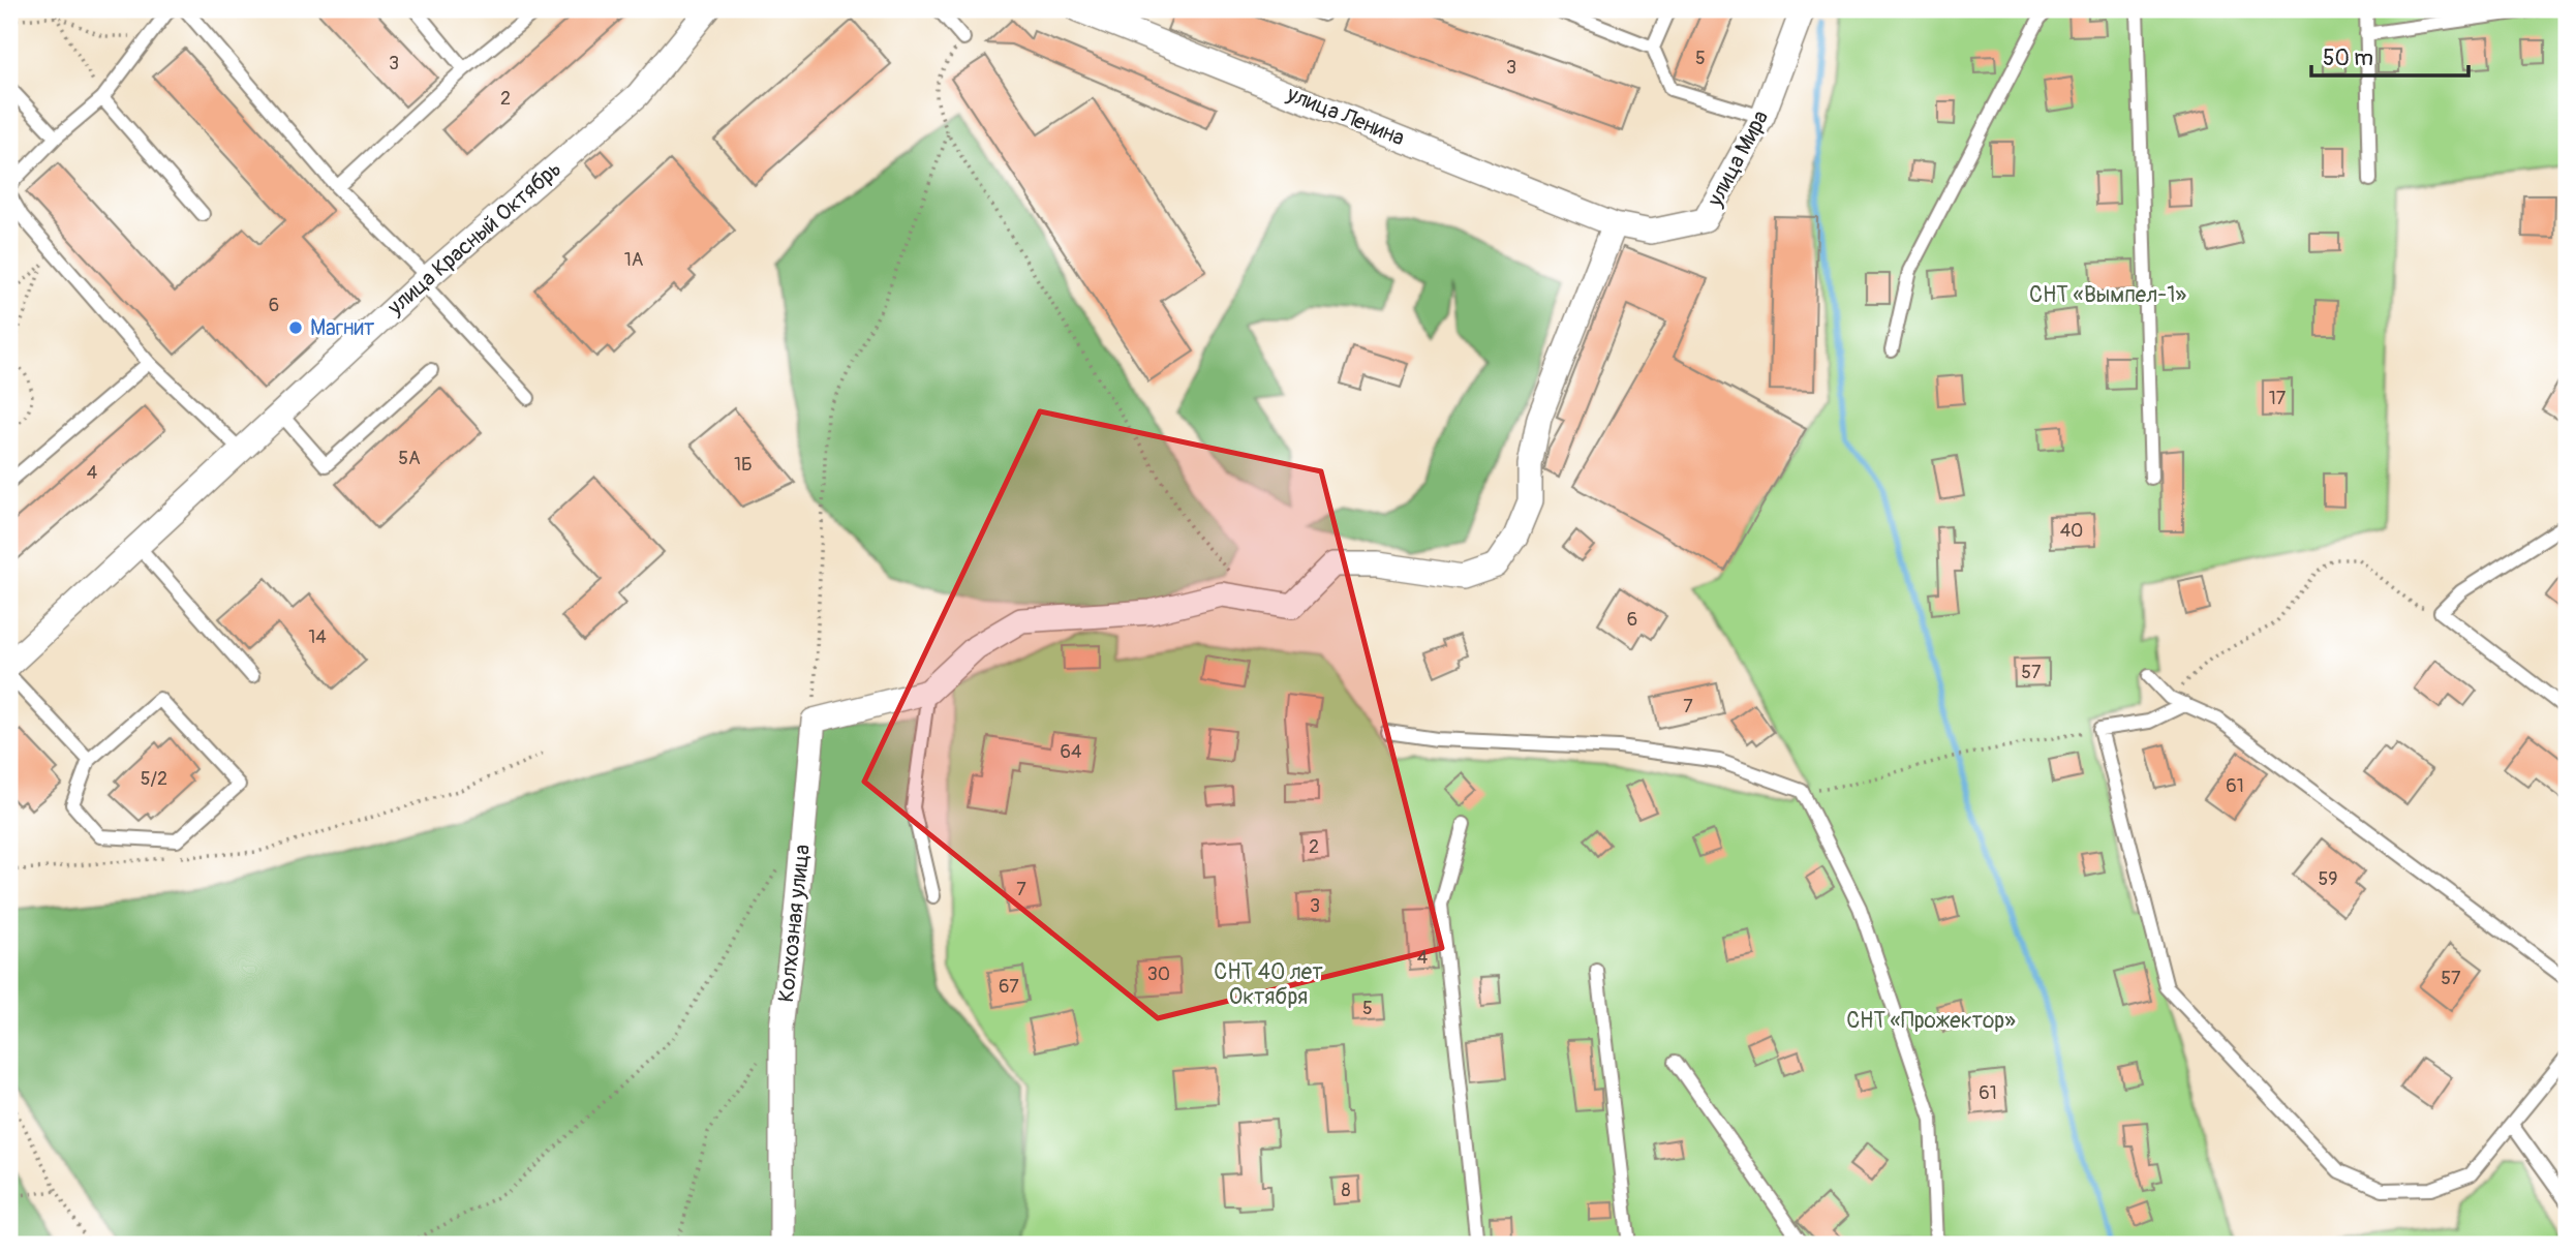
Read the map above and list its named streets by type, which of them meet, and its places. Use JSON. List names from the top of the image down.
{
  "streets": {
    "street": [
      "улица Ленина",
      "улица Мира",
      "улица Красный Октябрь",
      "Колхозная улица"
    ]
  },
  "crossings": [
    ["улица Ленина", "улица Мира"]
  ],
  "parks": ["СНТ «Вымпел-1»", "СНТ 40 лет Октября", "СНТ «Прожектор»"],
  "places": ["Магнит"],
  "house_numbers": [
    "5",
    "3",
    "3",
    "2",
    "1А",
    "6",
    "17",
    "5А",
    "1Б",
    "4",
    "40",
    "6",
    "14",
    "57",
    "7",
    "64",
    "5/2",
    "61",
    "2",
    "59",
    "7",
    "3",
    "4",
    "30",
    "57",
    "67",
    "5",
    "61",
    "8"
  ],
  "scale_bar": "50 m"
}
